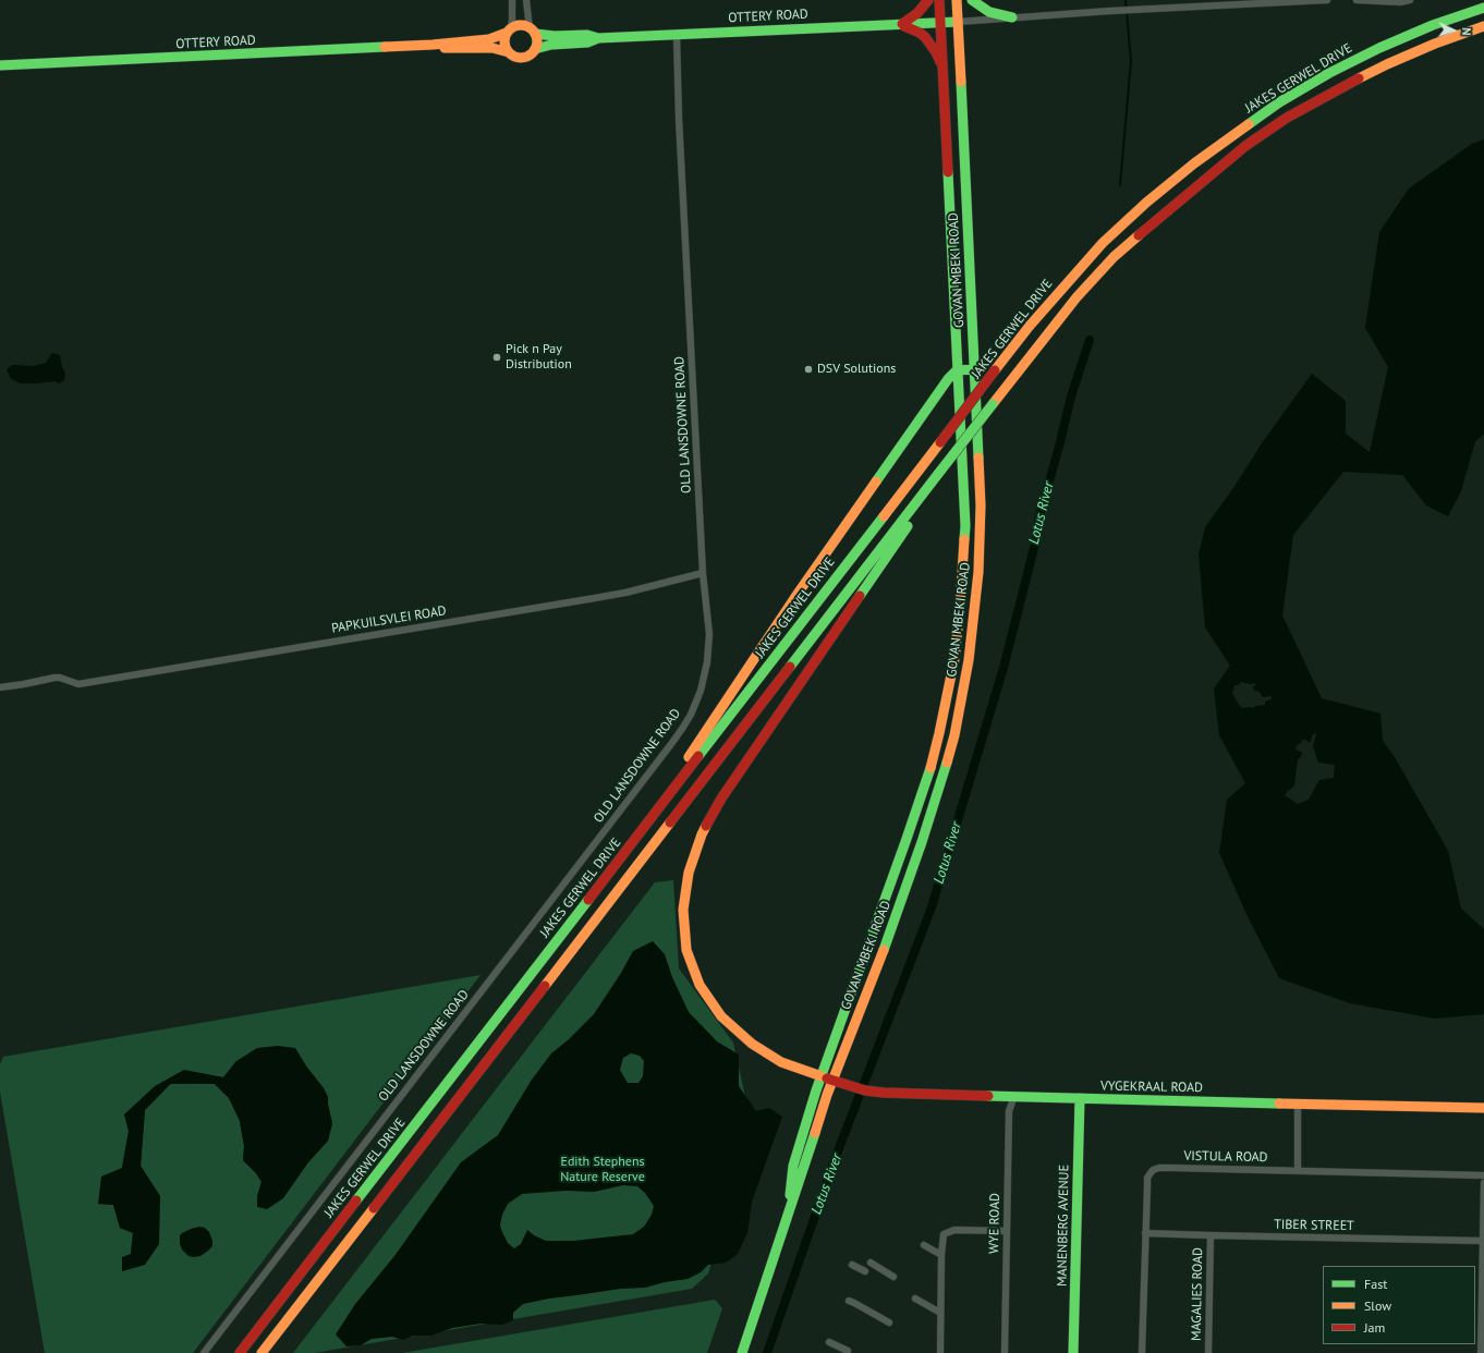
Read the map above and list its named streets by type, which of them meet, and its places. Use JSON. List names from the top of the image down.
{
  "streets": {
    "main road": [
      "OTTERY ROAD",
      "JAKES GERWEL DRIVE",
      "GOVAN MBEKI ROAD",
      "VYGEKRAAL ROAD",
      "MANENBERG AVENUE"
    ],
    "street": [
      "OLD LANSDOWNE ROAD",
      "PAPKUILSVLEI ROAD",
      "VISTULA ROAD",
      "WYE ROAD",
      "TIBER STREET",
      "MAGALIES ROAD"
    ]
  },
  "crossings": [
    ["OTTERY ROAD", "GOVAN MBEKI ROAD"],
    ["OTTERY ROAD", "OLD LANSDOWNE ROAD"],
    ["GOVAN MBEKI ROAD", "VYGEKRAAL ROAD"],
    ["OLD LANSDOWNE ROAD", "PAPKUILSVLEI ROAD"],
    ["VYGEKRAAL ROAD", "WYE ROAD"],
    ["VYGEKRAAL ROAD", "MANENBERG AVENUE"],
    ["VISTULA ROAD", "TIBER STREET"],
    ["TIBER STREET", "MAGALIES ROAD"]
  ],
  "water": ["Lotus River"],
  "parks": ["Edith Stephens Nature Reserve"],
  "places": ["Pick n Pay Distribution", "DSV Solutions"],
  "legend": ["Fast", "Slow", "Jam"],
  "north": "right"
}
